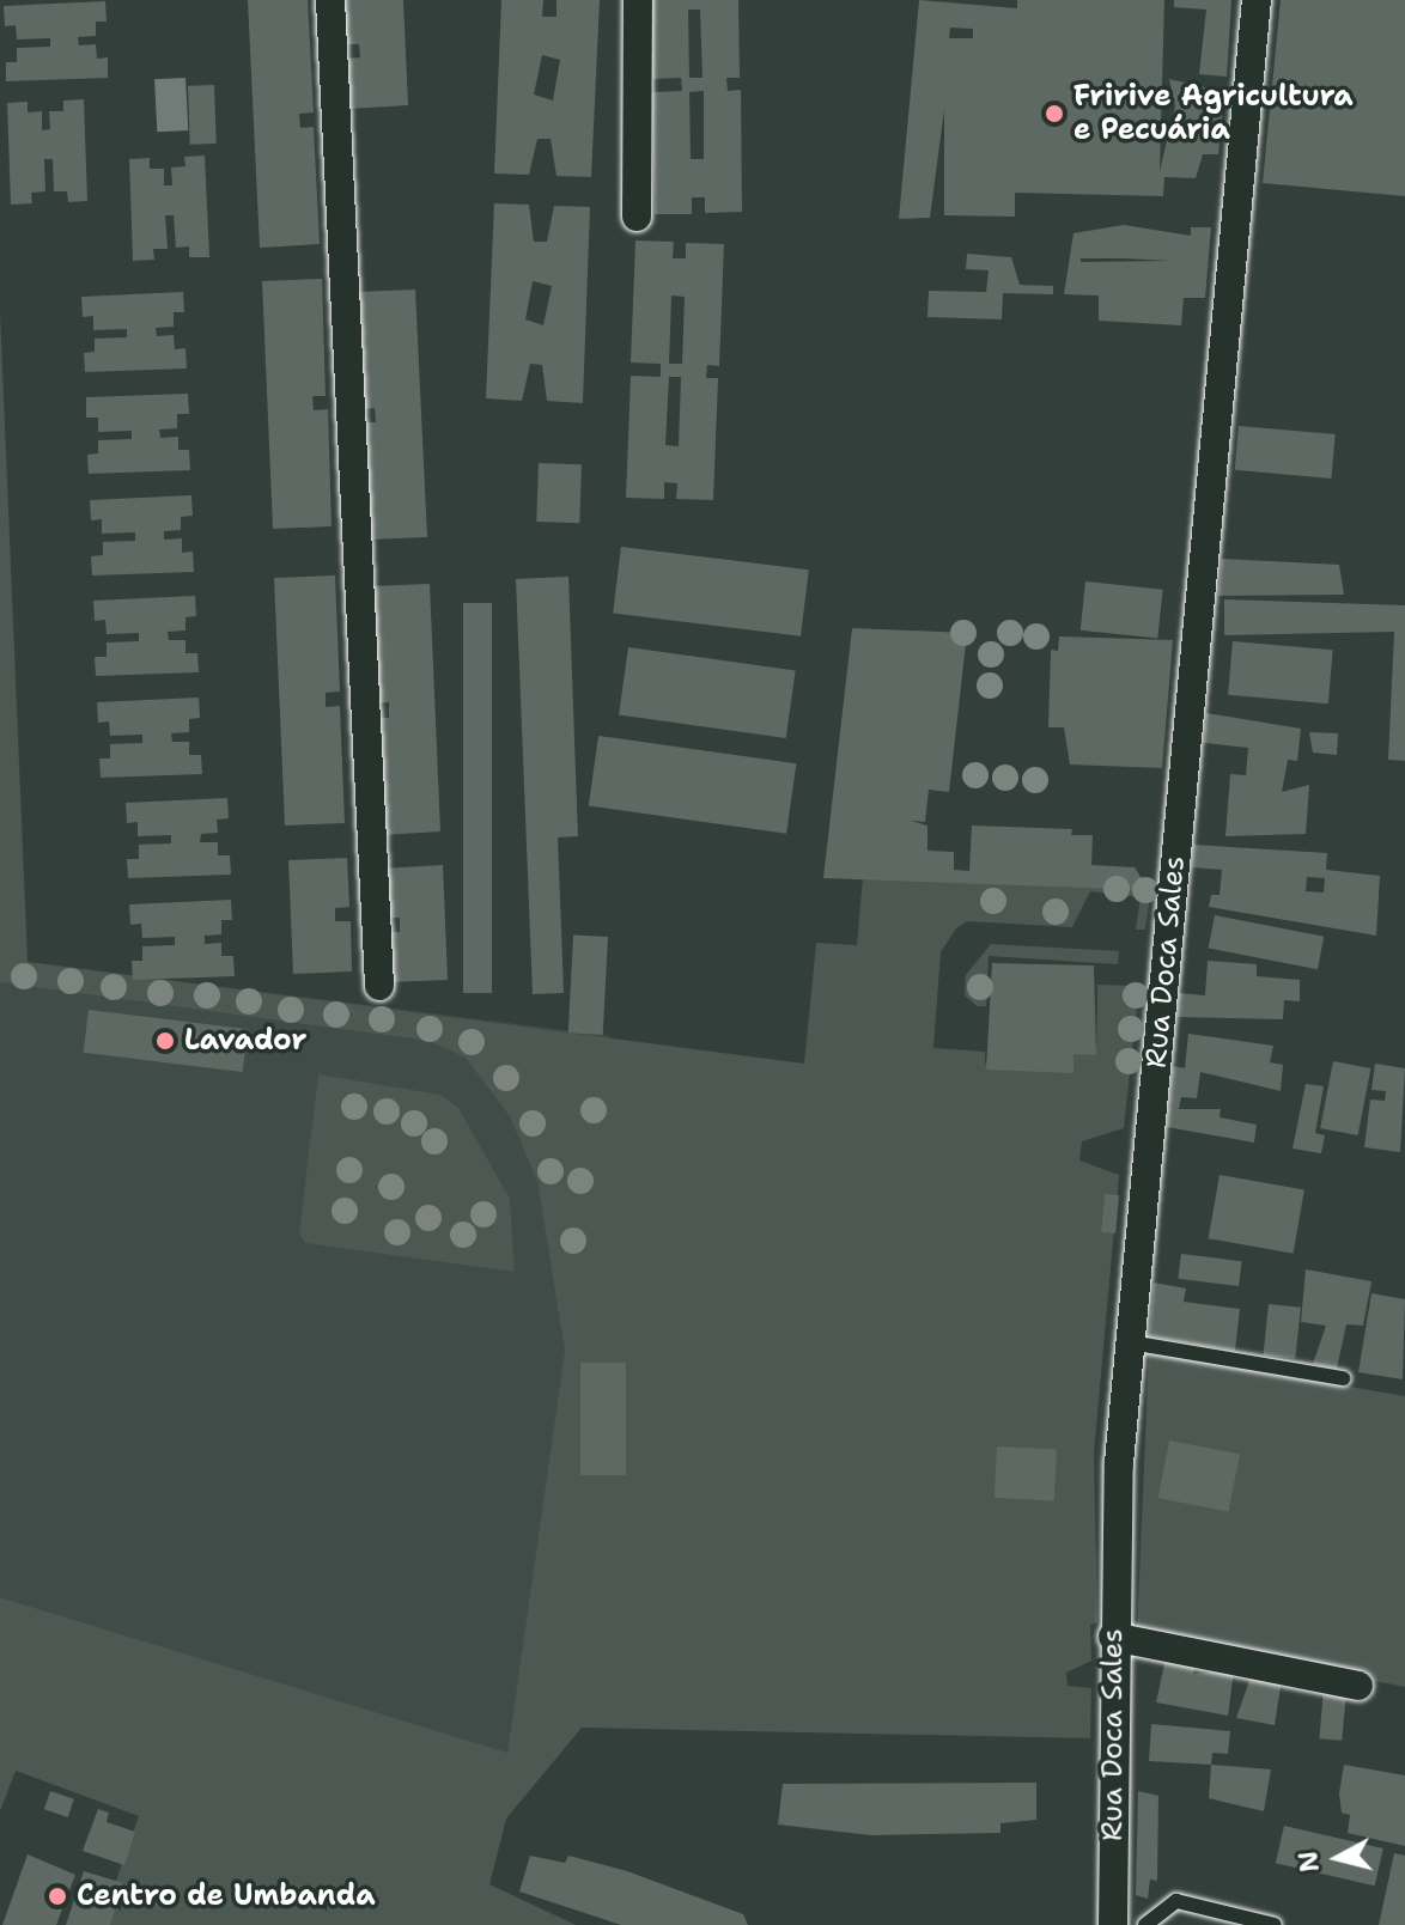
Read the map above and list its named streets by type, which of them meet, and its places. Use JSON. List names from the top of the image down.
{
  "streets": {
    "street": ["Rua Doca Sales"]
  },
  "places": ["Fririve Agricultura e Pecuária", "Lavador", "Centro de Umbanda"],
  "north": "left"
}
